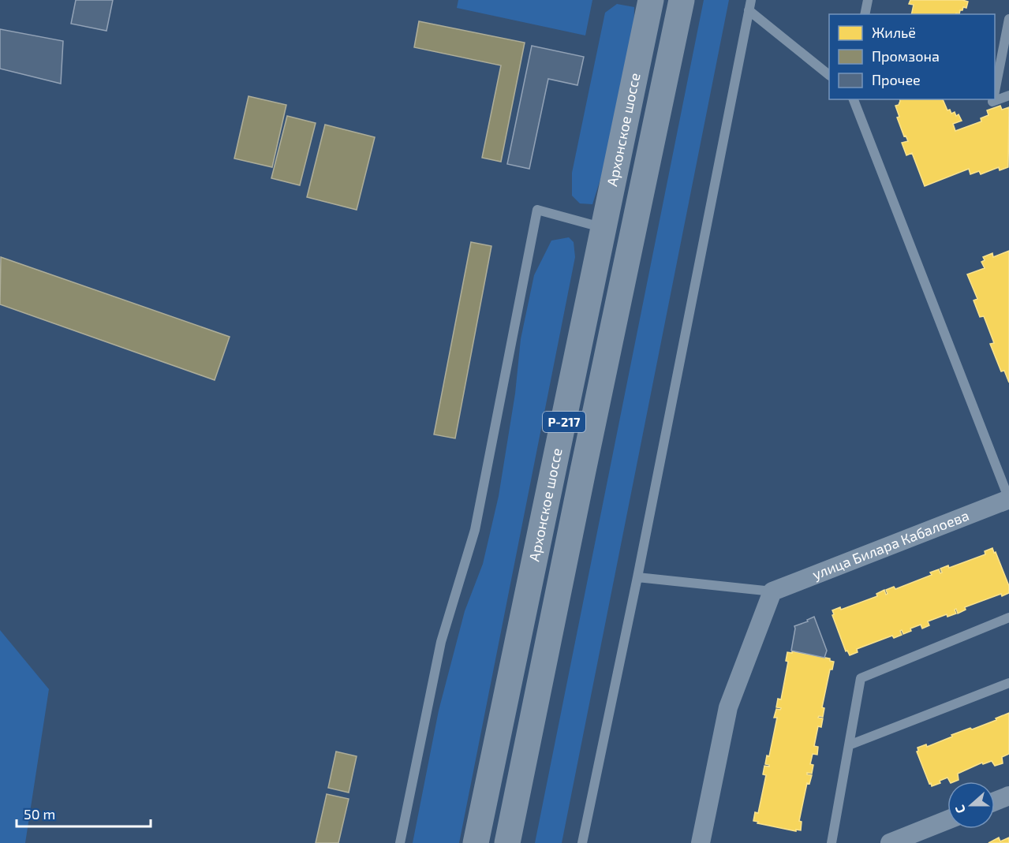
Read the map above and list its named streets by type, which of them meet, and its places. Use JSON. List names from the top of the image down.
{
  "streets": {
    "highway": ["Архонское шоссе", "Р-217"],
    "street": ["улица Билара Кабалоева"]
  },
  "legend": ["Жильё", "Промзона", "Прочее"],
  "scale_bar": "50 m",
  "north": "left"
}
